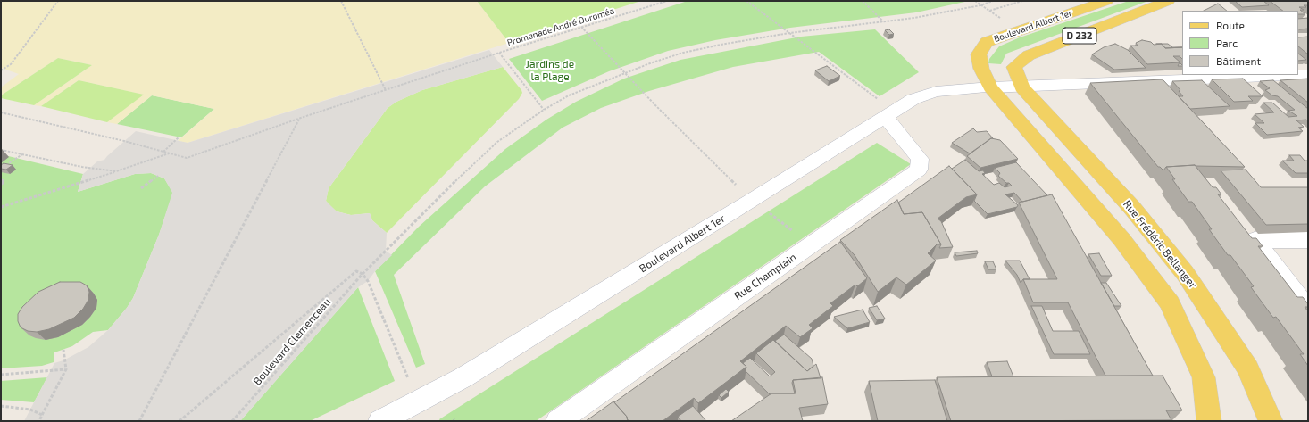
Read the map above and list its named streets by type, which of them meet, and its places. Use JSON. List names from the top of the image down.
{
  "streets": {
    "main road": ["Boulevard Albert 1er", "D 232", "Rue Frédéric Bellanger"],
    "street": ["Rue Champlain"],
    "path": ["Promenade André Duroméa", "Boulevard Clemenceau"]
  },
  "crossings": [
    ["Boulevard Albert 1er", "D 232"],
    ["Boulevard Albert 1er", "Rue Frédéric Bellanger"],
    ["Boulevard Albert 1er", "Rue Champlain"],
    ["D 232", "Rue Frédéric Bellanger"]
  ],
  "parks": ["Jardins de la Plage"],
  "legend": ["Route", "Parc", "Bâtiment"]
}
